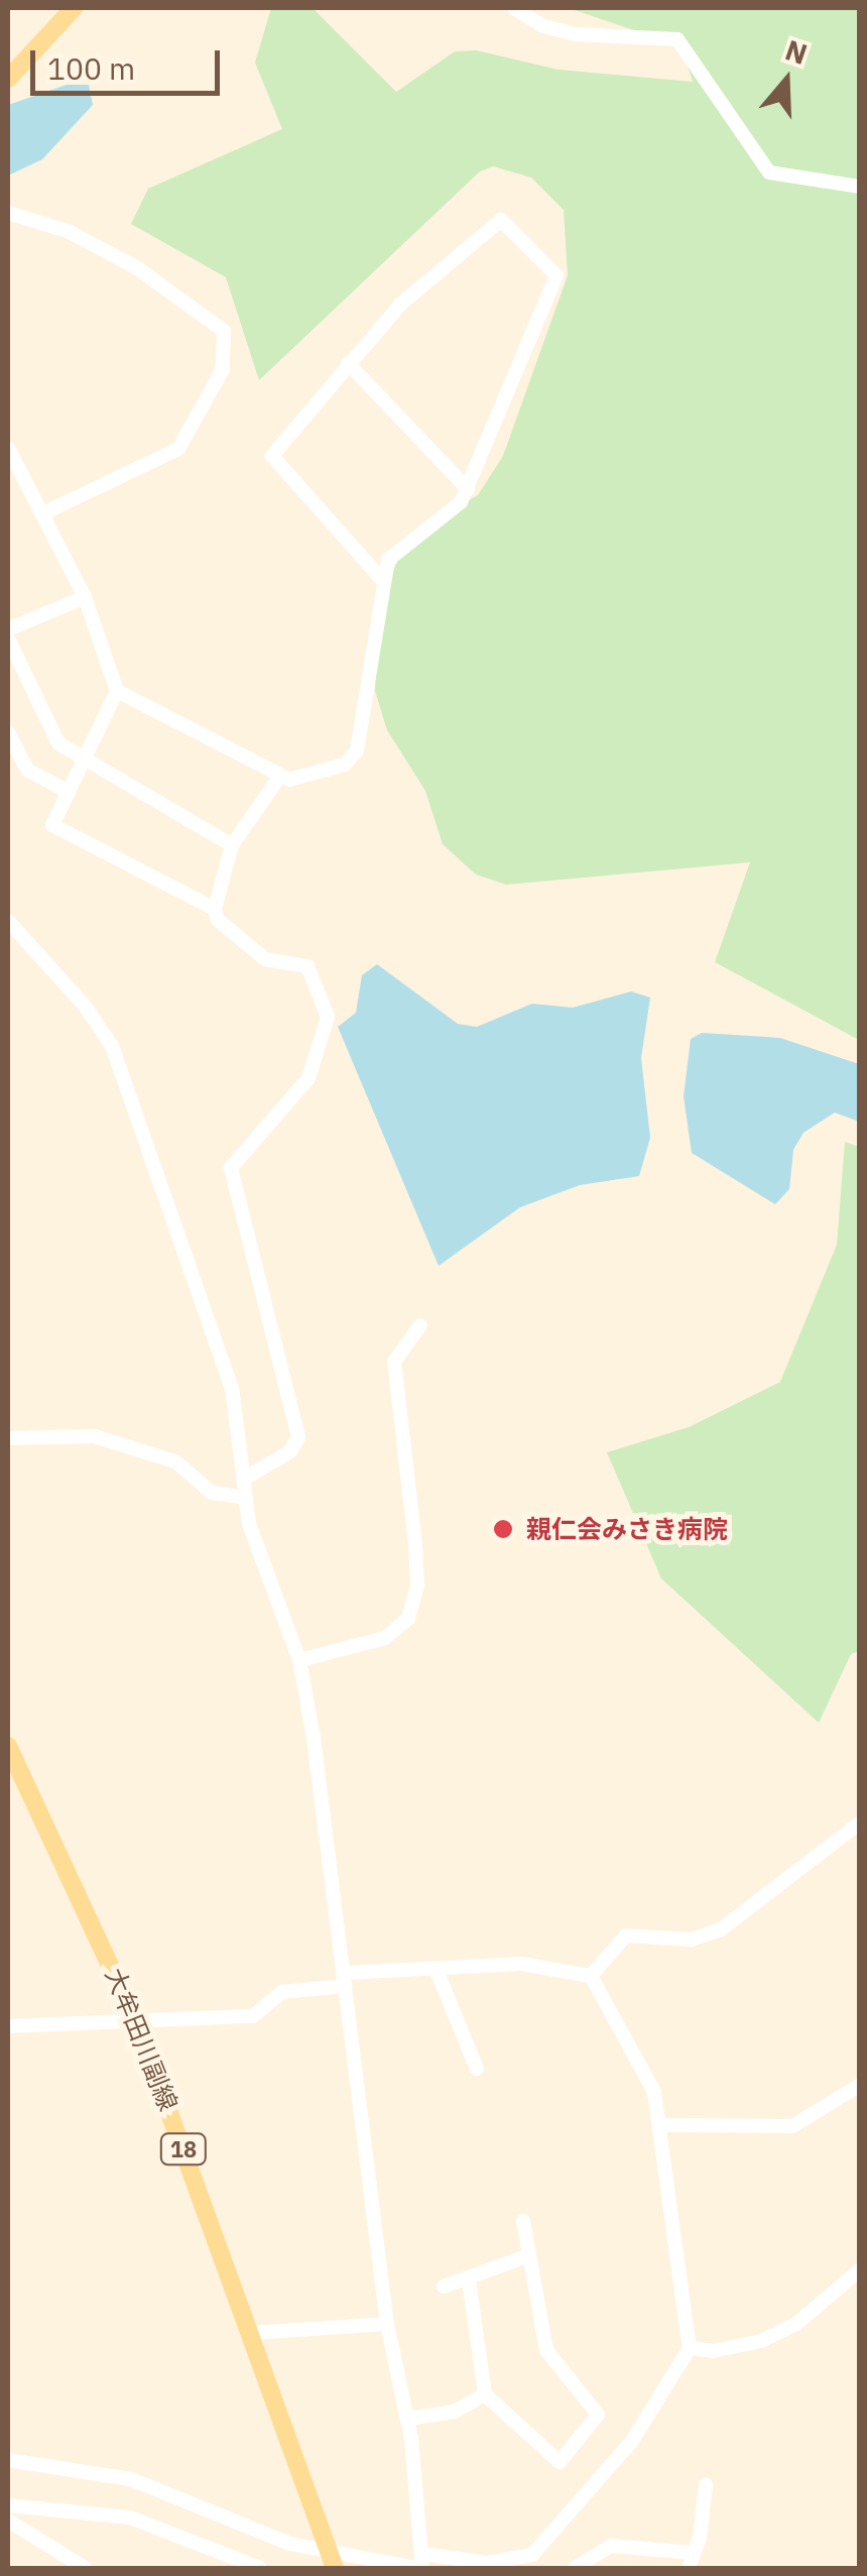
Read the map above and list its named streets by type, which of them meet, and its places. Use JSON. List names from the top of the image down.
{
  "streets": {
    "main road": ["大牟田川副線", "18"]
  },
  "places": ["親仁会みさき病院"],
  "scale_bar": "100 m",
  "north": "top"
}
